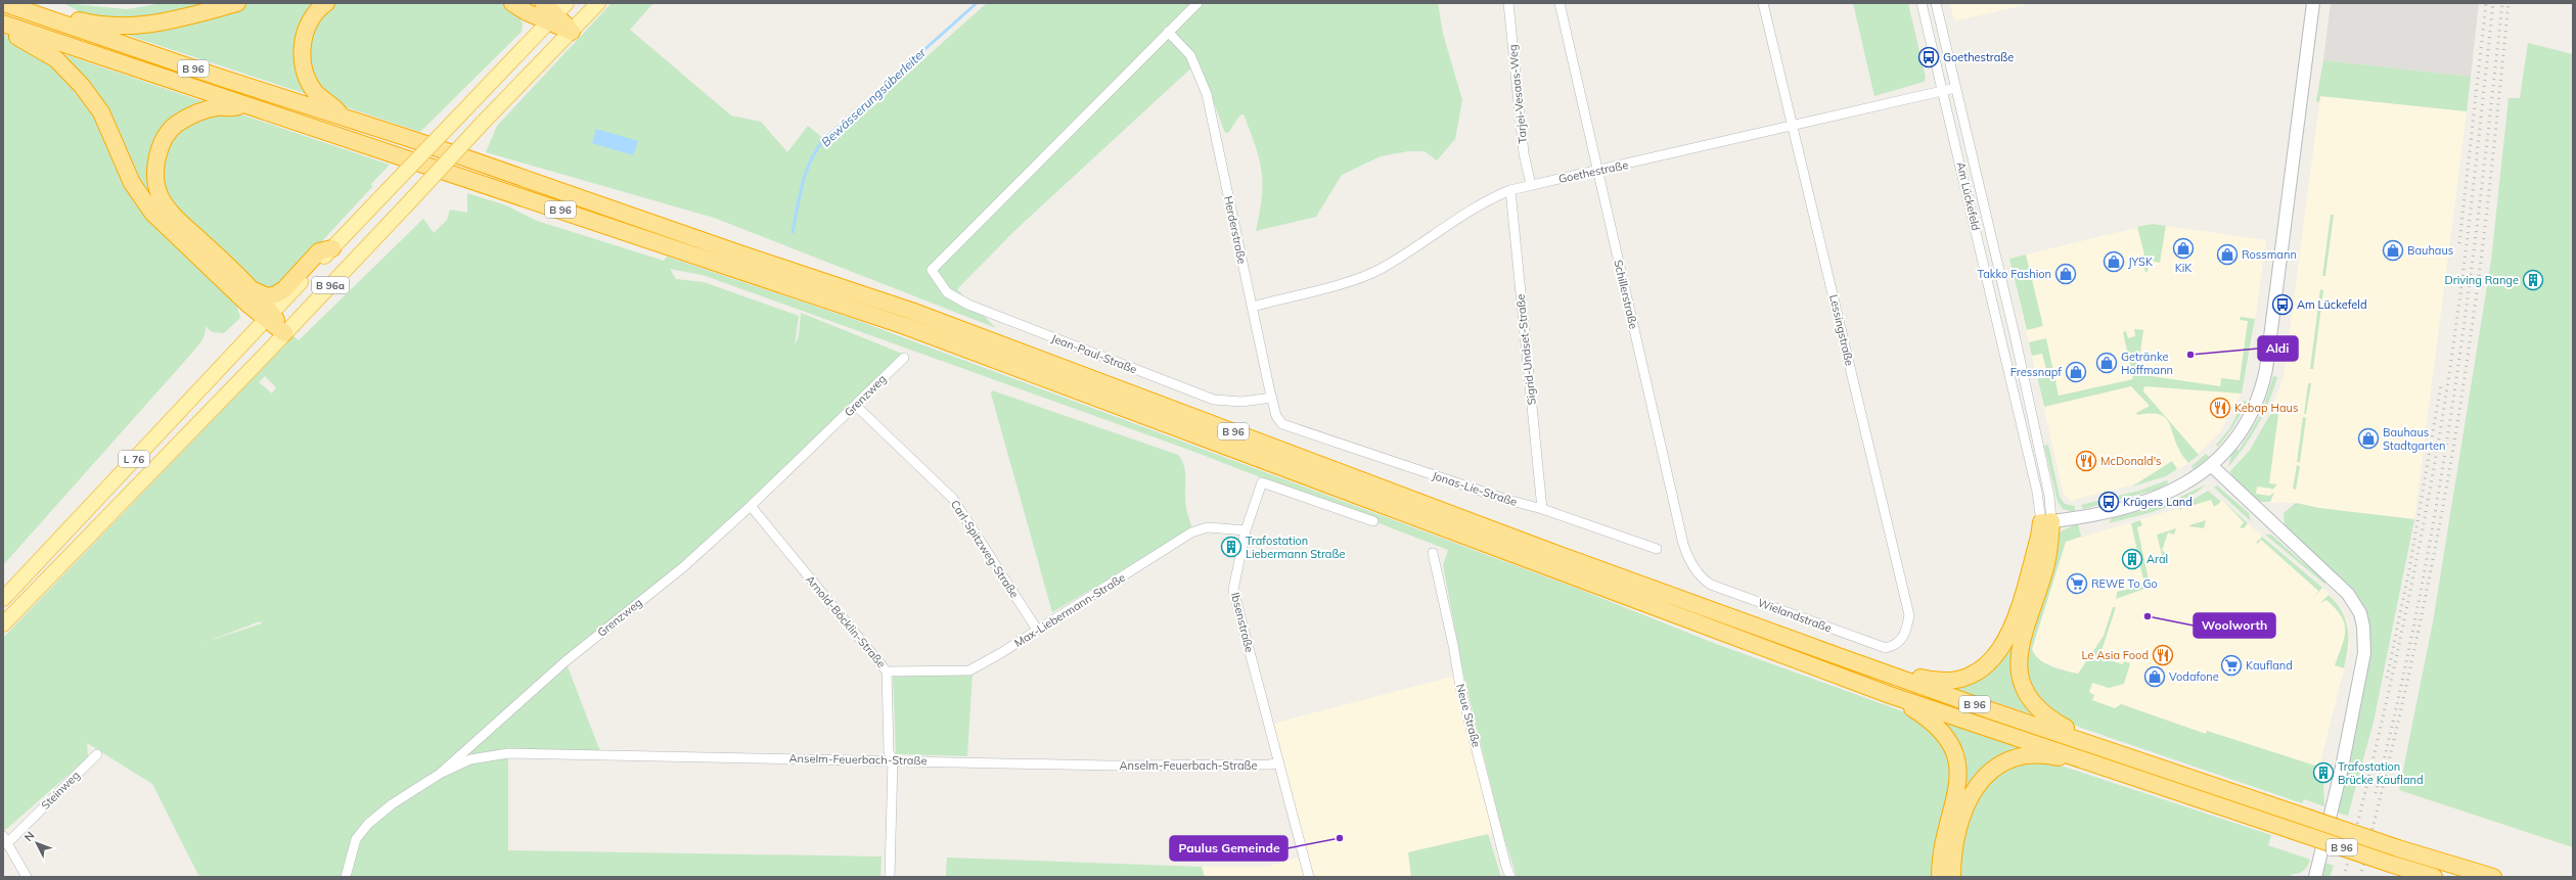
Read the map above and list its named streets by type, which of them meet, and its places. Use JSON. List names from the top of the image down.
{
  "streets": {
    "highway": ["B 96"],
    "main road": ["B 96a", "L 76"],
    "street": [
      "Tarjei-Vesaas-Weg",
      "Goethestraße",
      "Am Lückefeld",
      "Herderstraße",
      "Schillerstraße",
      "Lessingstraße",
      "Sigrid-Undset-Straße",
      "Jean-Paul-Straße",
      "Grenzweg",
      "Jonas-Lie-Straße",
      "Carl-Spitzweg-Straße",
      "Max-Liebermann-Straße",
      "Wielandstraße",
      "Arnold-Böcklin-Straße",
      "Ibsenstraße",
      "Neue Straße",
      "Anselm-Feuerbach-Straße",
      "Steinweg"
    ]
  },
  "crossings": [
    ["Tarjei-Vesaas-Weg", "Goethestraße"],
    ["Goethestraße", "Am Lückefeld"],
    ["Goethestraße", "Herderstraße"],
    ["Goethestraße", "Schillerstraße"],
    ["Goethestraße", "Lessingstraße"],
    ["Goethestraße", "Sigrid-Undset-Straße"],
    ["Herderstraße", "Jean-Paul-Straße"],
    ["Herderstraße", "Jonas-Lie-Straße"],
    ["B 96a", "L 76"],
    ["Schillerstraße", "Wielandstraße"],
    ["Lessingstraße", "Wielandstraße"],
    ["Sigrid-Undset-Straße", "Jonas-Lie-Straße"],
    ["Grenzweg", "Carl-Spitzweg-Straße"],
    ["Grenzweg", "Arnold-Böcklin-Straße"],
    ["Grenzweg", "Anselm-Feuerbach-Straße"],
    ["Carl-Spitzweg-Straße", "Max-Liebermann-Straße"],
    ["Max-Liebermann-Straße", "Arnold-Böcklin-Straße"],
    ["Max-Liebermann-Straße", "Ibsenstraße"],
    ["Arnold-Böcklin-Straße", "Anselm-Feuerbach-Straße"],
    ["Ibsenstraße", "Anselm-Feuerbach-Straße"]
  ],
  "water": ["Bewässerungsüberleiter"],
  "places": {
    "bus stop": ["Goethestraße", "Am Lückefeld", "Krügers Land"],
    "shop": [
      "KiK",
      "Bauhaus",
      "Rossmann",
      "JYSK",
      "Takko Fashion",
      "Getränke Hoffmann",
      "Fressnapf",
      "Bauhaus Stadtgarten",
      "Vodafone"
    ],
    "building": [
      "Driving Range",
      "Trafostation Liebermann Straße",
      "Aral",
      "Trafostation Brücke Kaufland"
    ],
    "other": ["Aldi", "Woolworth", "Paulus Gemeinde"],
    "restaurant": ["Kebap Haus", "McDonald's", "Le Asia Food"],
    "supermarket": ["REWE To Go", "Kaufland"]
  },
  "north": "top left"
}
